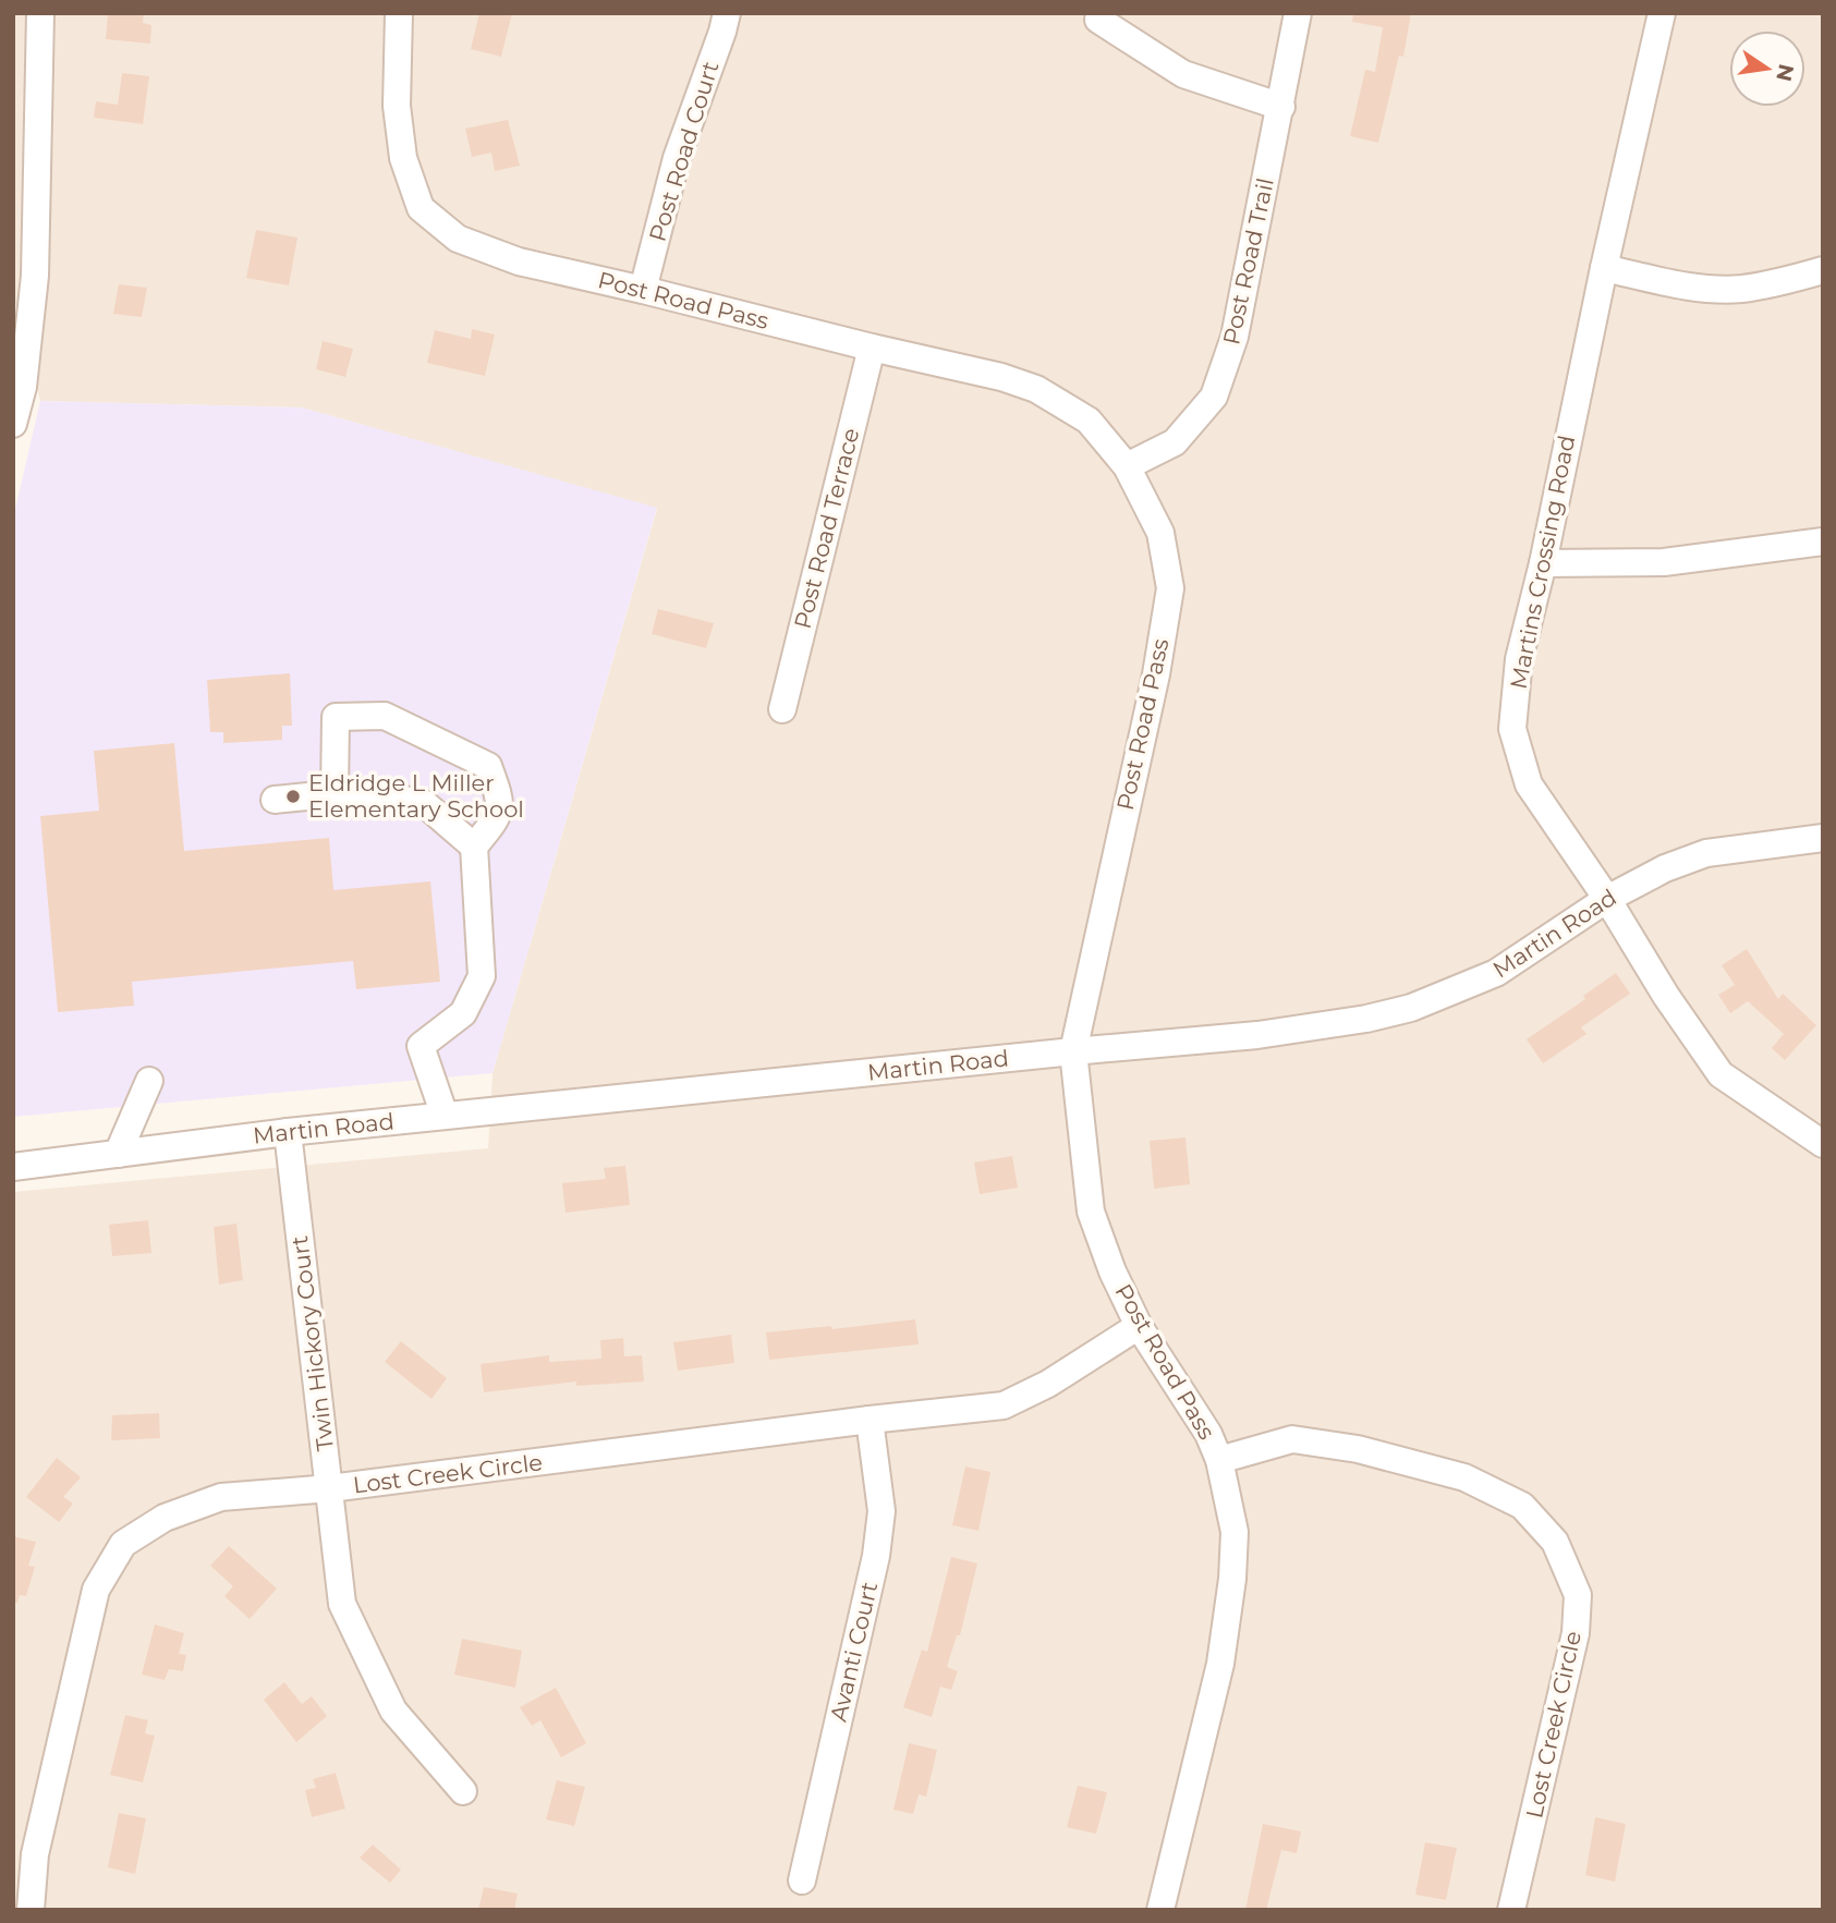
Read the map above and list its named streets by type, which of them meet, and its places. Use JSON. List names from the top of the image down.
{
  "streets": {
    "street": [
      "Post Road Court",
      "Post Road Trail",
      "Post Road Pass",
      "Post Road Terrace",
      "Martins Crossing Road",
      "Martin Road",
      "Twin Hickory Court",
      "Lost Creek Circle",
      "Avanti Court"
    ]
  },
  "crossings": [
    ["Post Road Court", "Post Road Pass"],
    ["Post Road Trail", "Post Road Pass"],
    ["Post Road Pass", "Post Road Terrace"],
    ["Post Road Pass", "Martin Road"],
    ["Post Road Pass", "Lost Creek Circle"],
    ["Martins Crossing Road", "Martin Road"],
    ["Martin Road", "Twin Hickory Court"],
    ["Twin Hickory Court", "Lost Creek Circle"],
    ["Lost Creek Circle", "Avanti Court"]
  ],
  "places": ["Eldridge L Miller Elementary School"],
  "north": "right"
}
